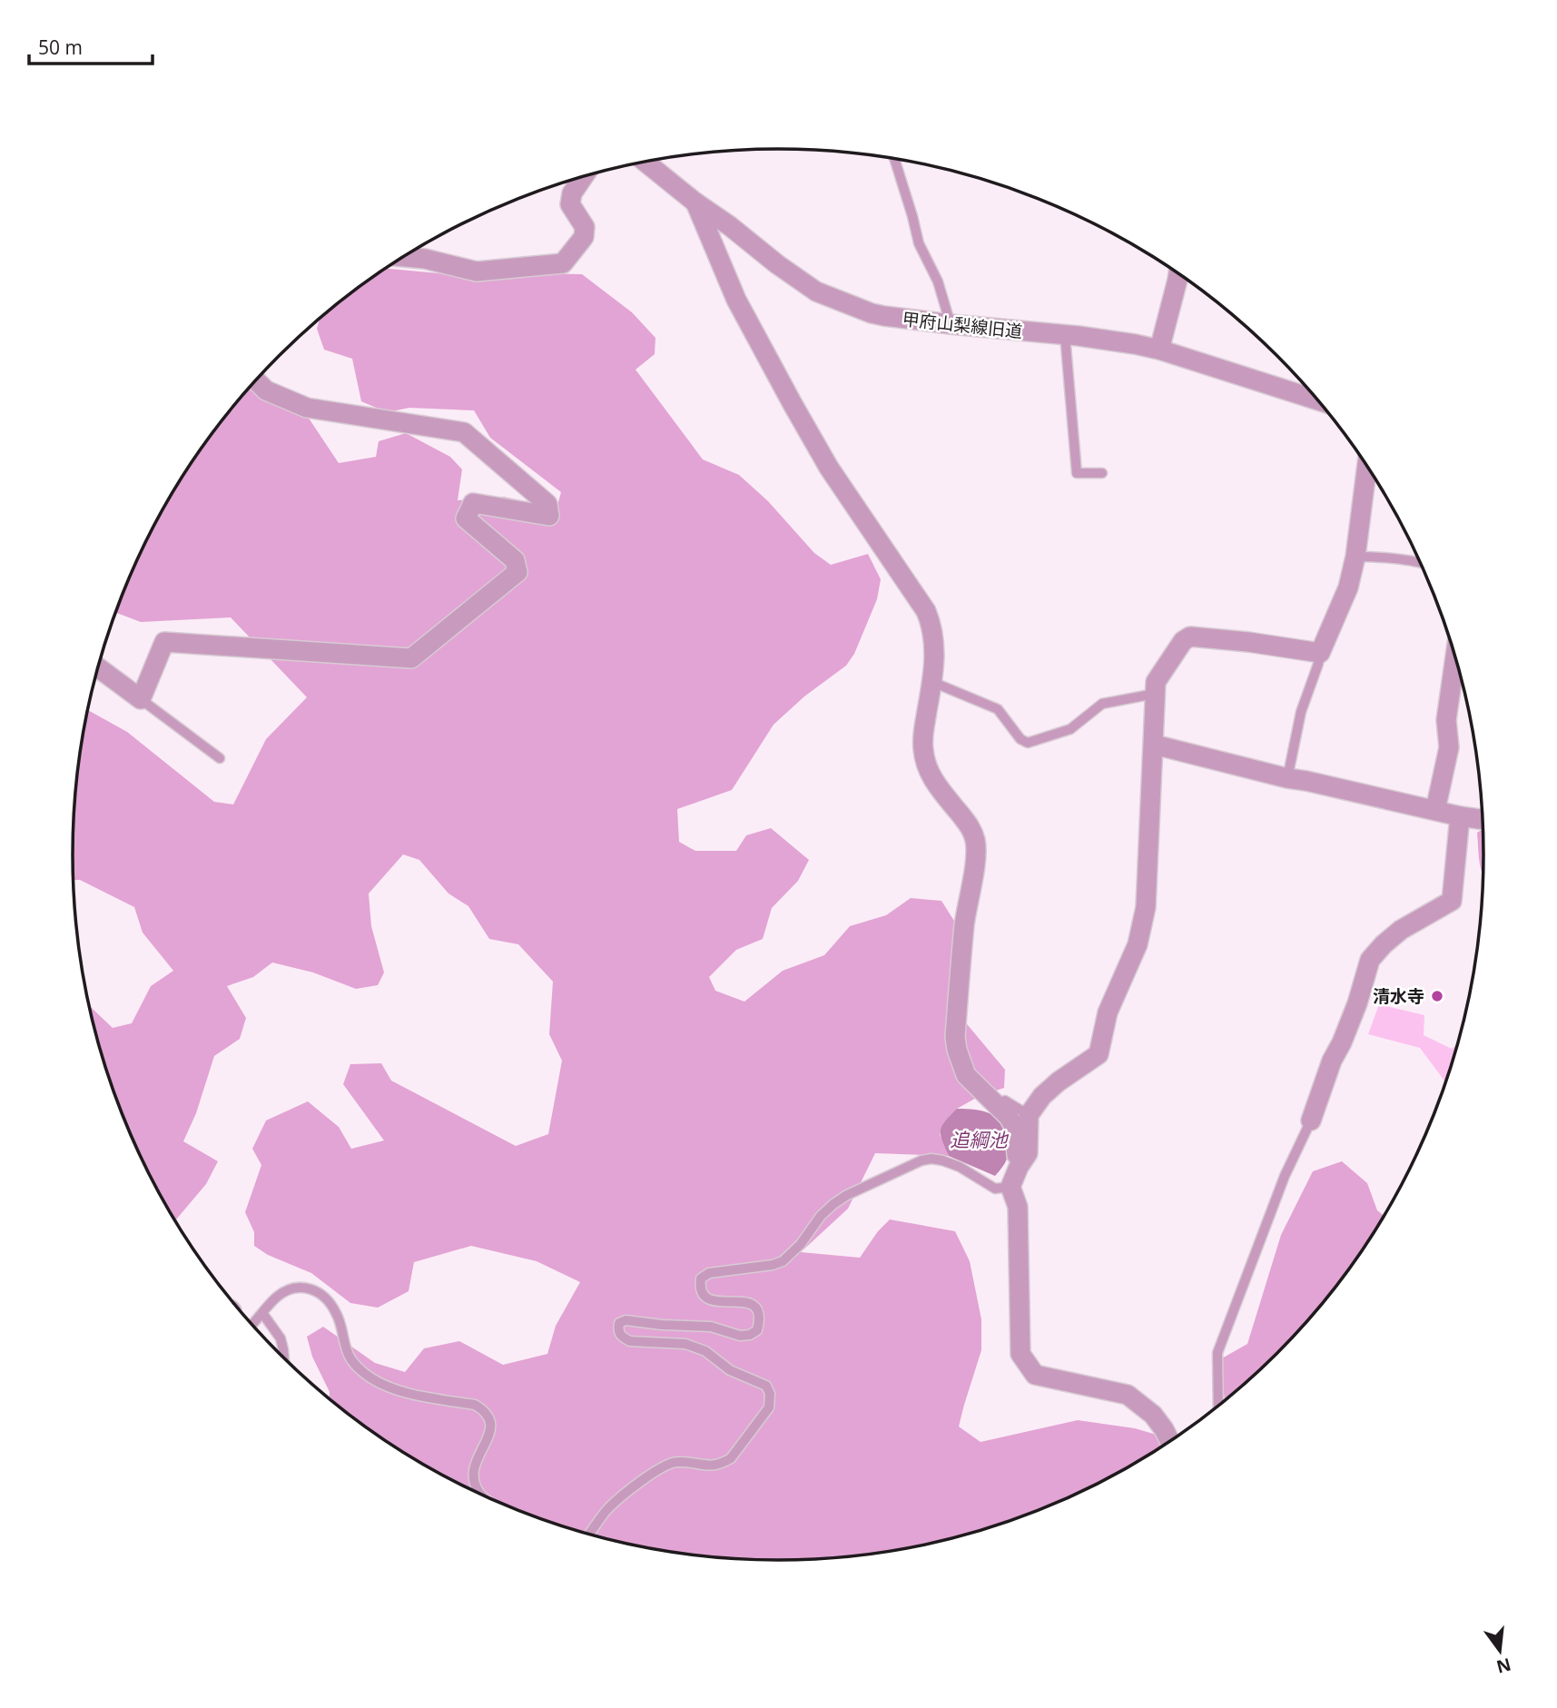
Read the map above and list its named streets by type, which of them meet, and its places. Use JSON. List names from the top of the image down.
{
  "streets": {
    "street": ["甲府山梨線旧道"]
  },
  "water": ["追綱池"],
  "places": ["清水寺"],
  "scale_bar": "50 m",
  "north": "bottom"
}
